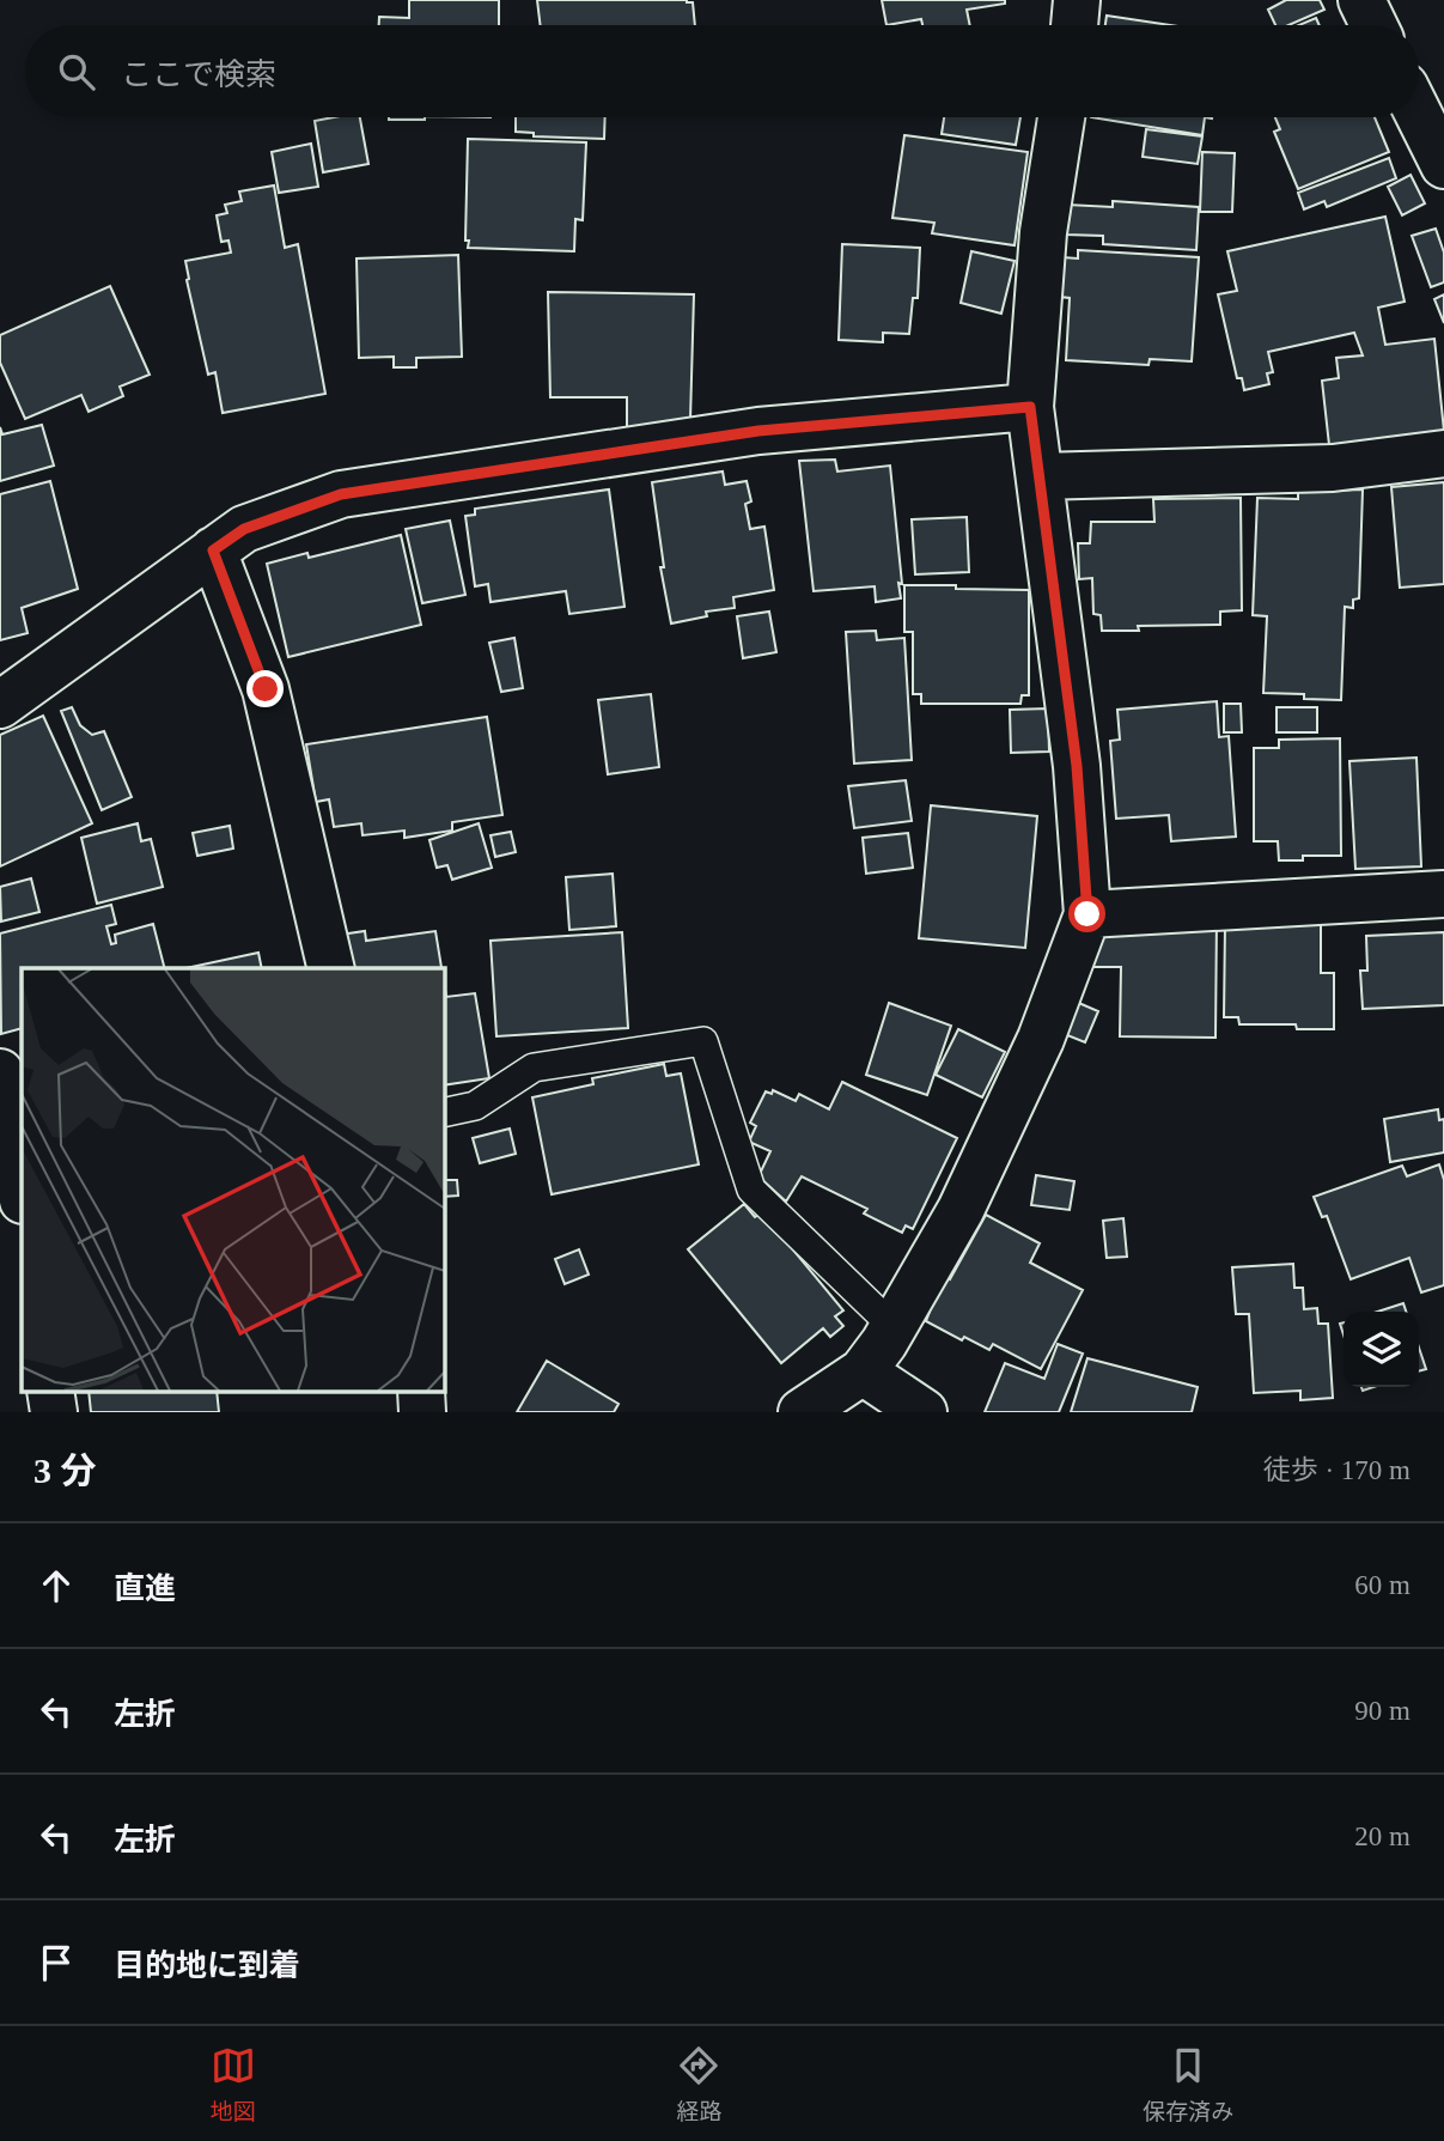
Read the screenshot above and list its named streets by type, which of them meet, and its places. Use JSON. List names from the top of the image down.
{
  "page": {
    "search": "ここで検索",
    "heading": ["3 分", "徒歩 · 170 m"],
    "list": [
      ["直進", "60 m"],
      ["左折", "90 m"],
      ["左折", "20 m"],
      "目的地に到着"
    ],
    "nav": ["地図", "経路", "保存済み"]
  }
}
